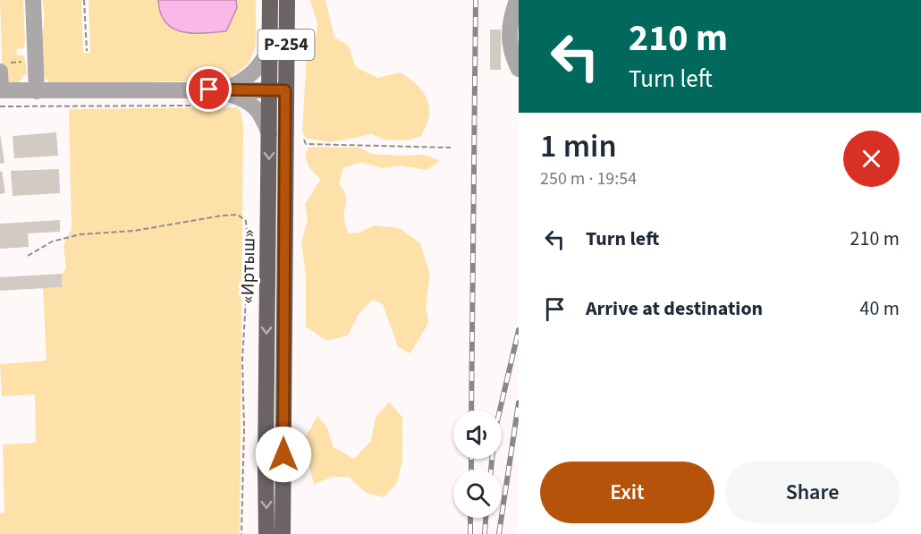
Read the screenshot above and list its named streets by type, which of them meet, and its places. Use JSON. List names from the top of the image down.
{
  "streets": {
    "main road": ["Р-254", "«Иртыш»"]
  },
  "page": {
    "turn": ["210 m", "Turn left"],
    "heading": ["1 min", "250 m · 19:54"],
    "list": [
      {
        "name": "Turn left",
        "value": "210 m"
      },
      {
        "name": "Arrive at destination",
        "value": "40 m"
      }
    ],
    "buttons": ["Exit", "Share"]
  }
}
